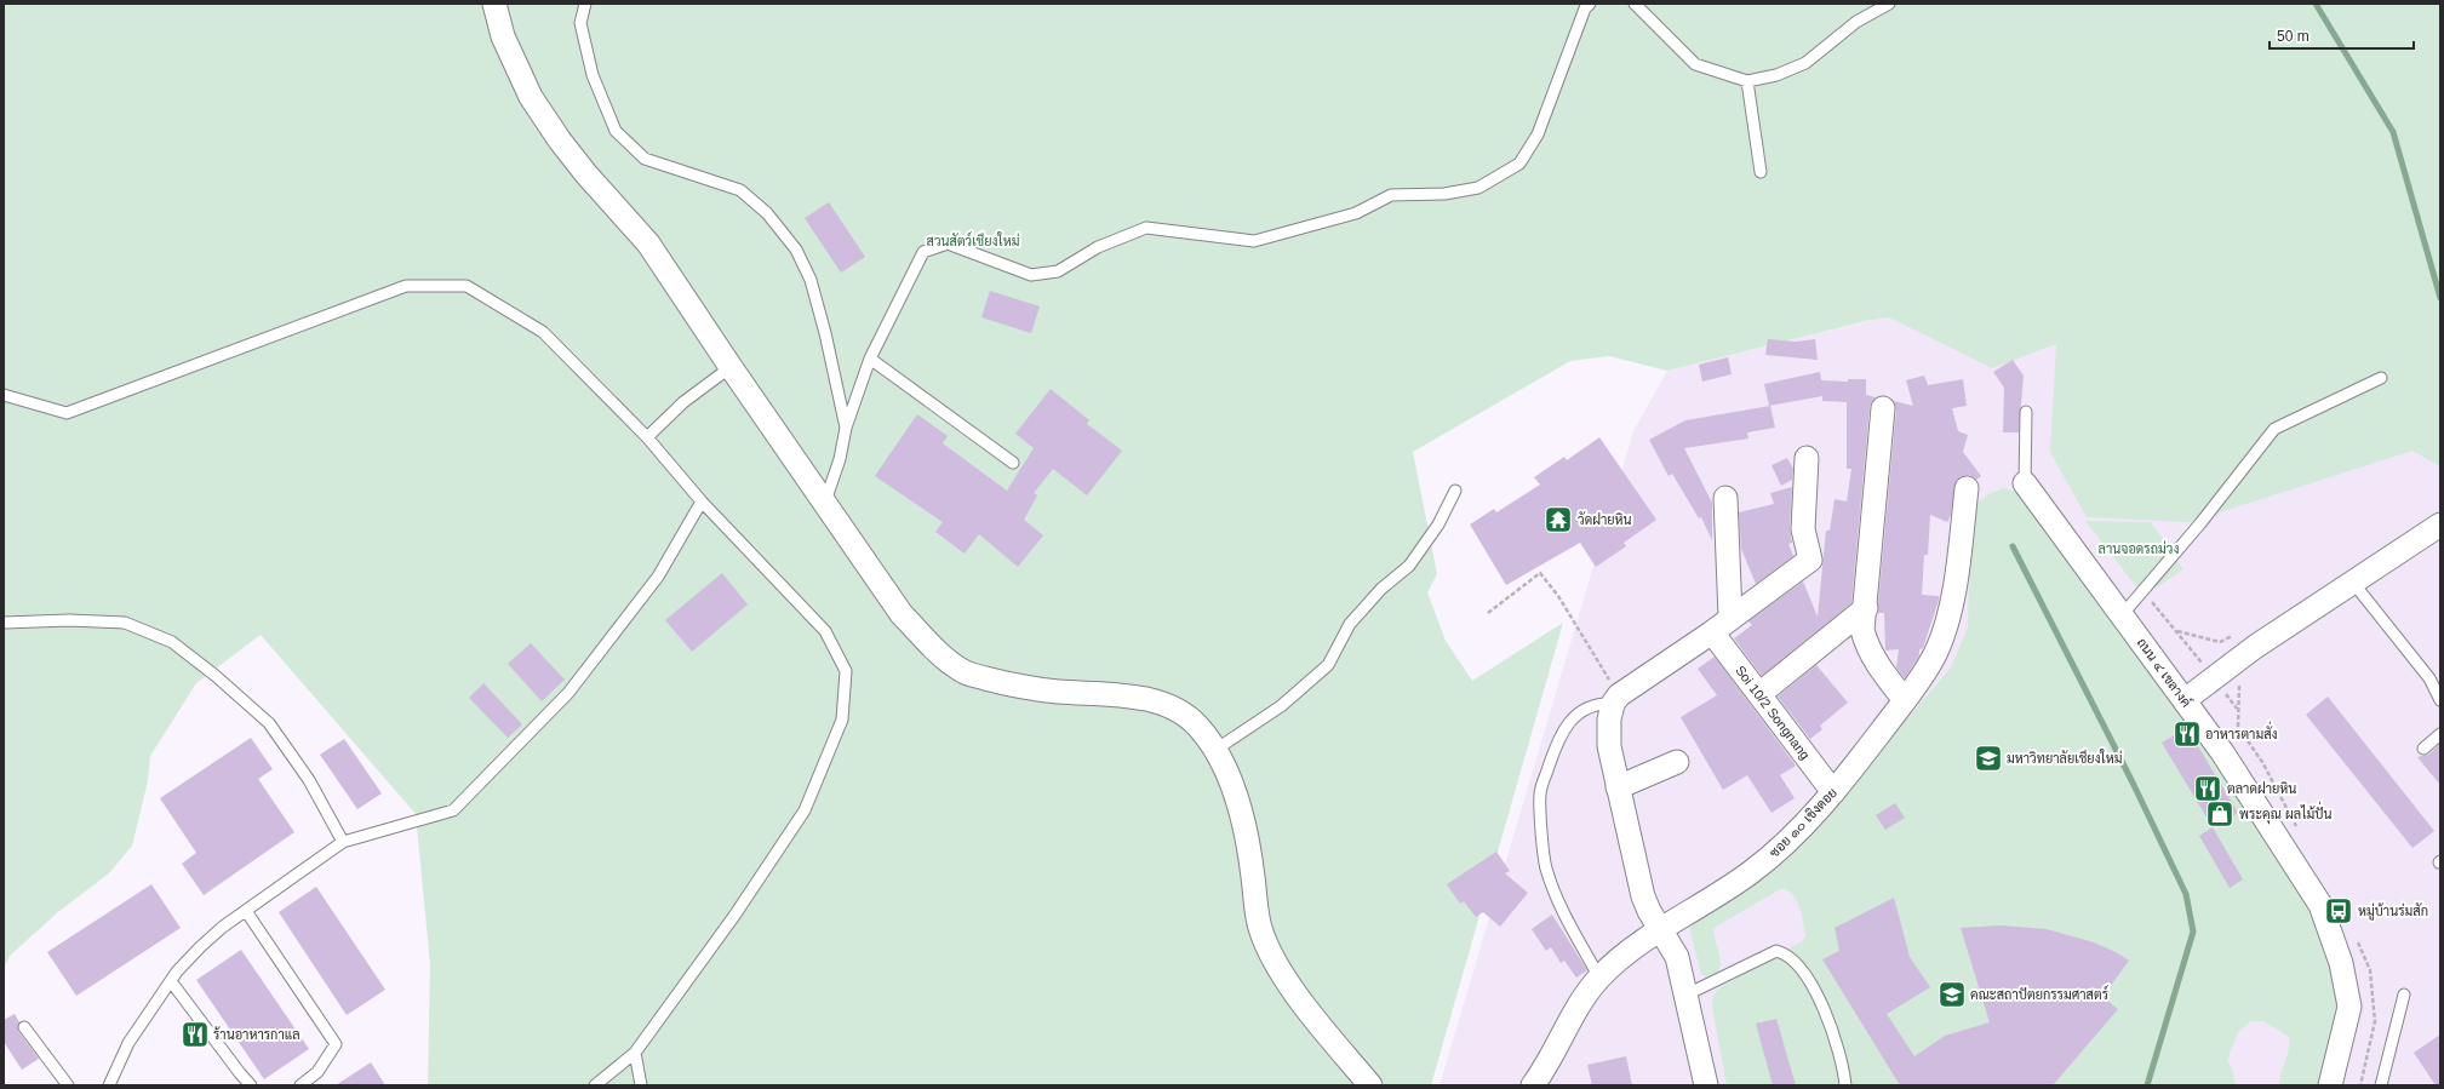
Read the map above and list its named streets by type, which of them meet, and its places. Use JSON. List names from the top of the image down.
{
  "streets": {
    "street": ["ถนน ๔ เขลางค์", "Soi 10/2 Songnang", "ซอย ๑๐ เชิงดอย"]
  },
  "crossings": [
    ["Soi 10/2 Songnang", "ซอย ๑๐ เชิงดอย"]
  ],
  "parks": ["สวนสัตว์เชียงใหม่", "ลานจอดรถม่วง"],
  "places": {
    "temple": ["วัดฝายหิน"],
    "restaurant": ["อาหารตามสั่ง", "ตลาดฝายหิน", "ร้านอาหารกาแล"],
    "school or university": ["มหาวิทยาลัยเชียงใหม่", "คณะสถาปัตยกรรมศาสตร์"],
    "shop": ["พระคุณ ผลไม้ปั่น"],
    "bus stop": ["หมู่บ้านร่มสัก"]
  },
  "scale_bar": "50 m"
}
